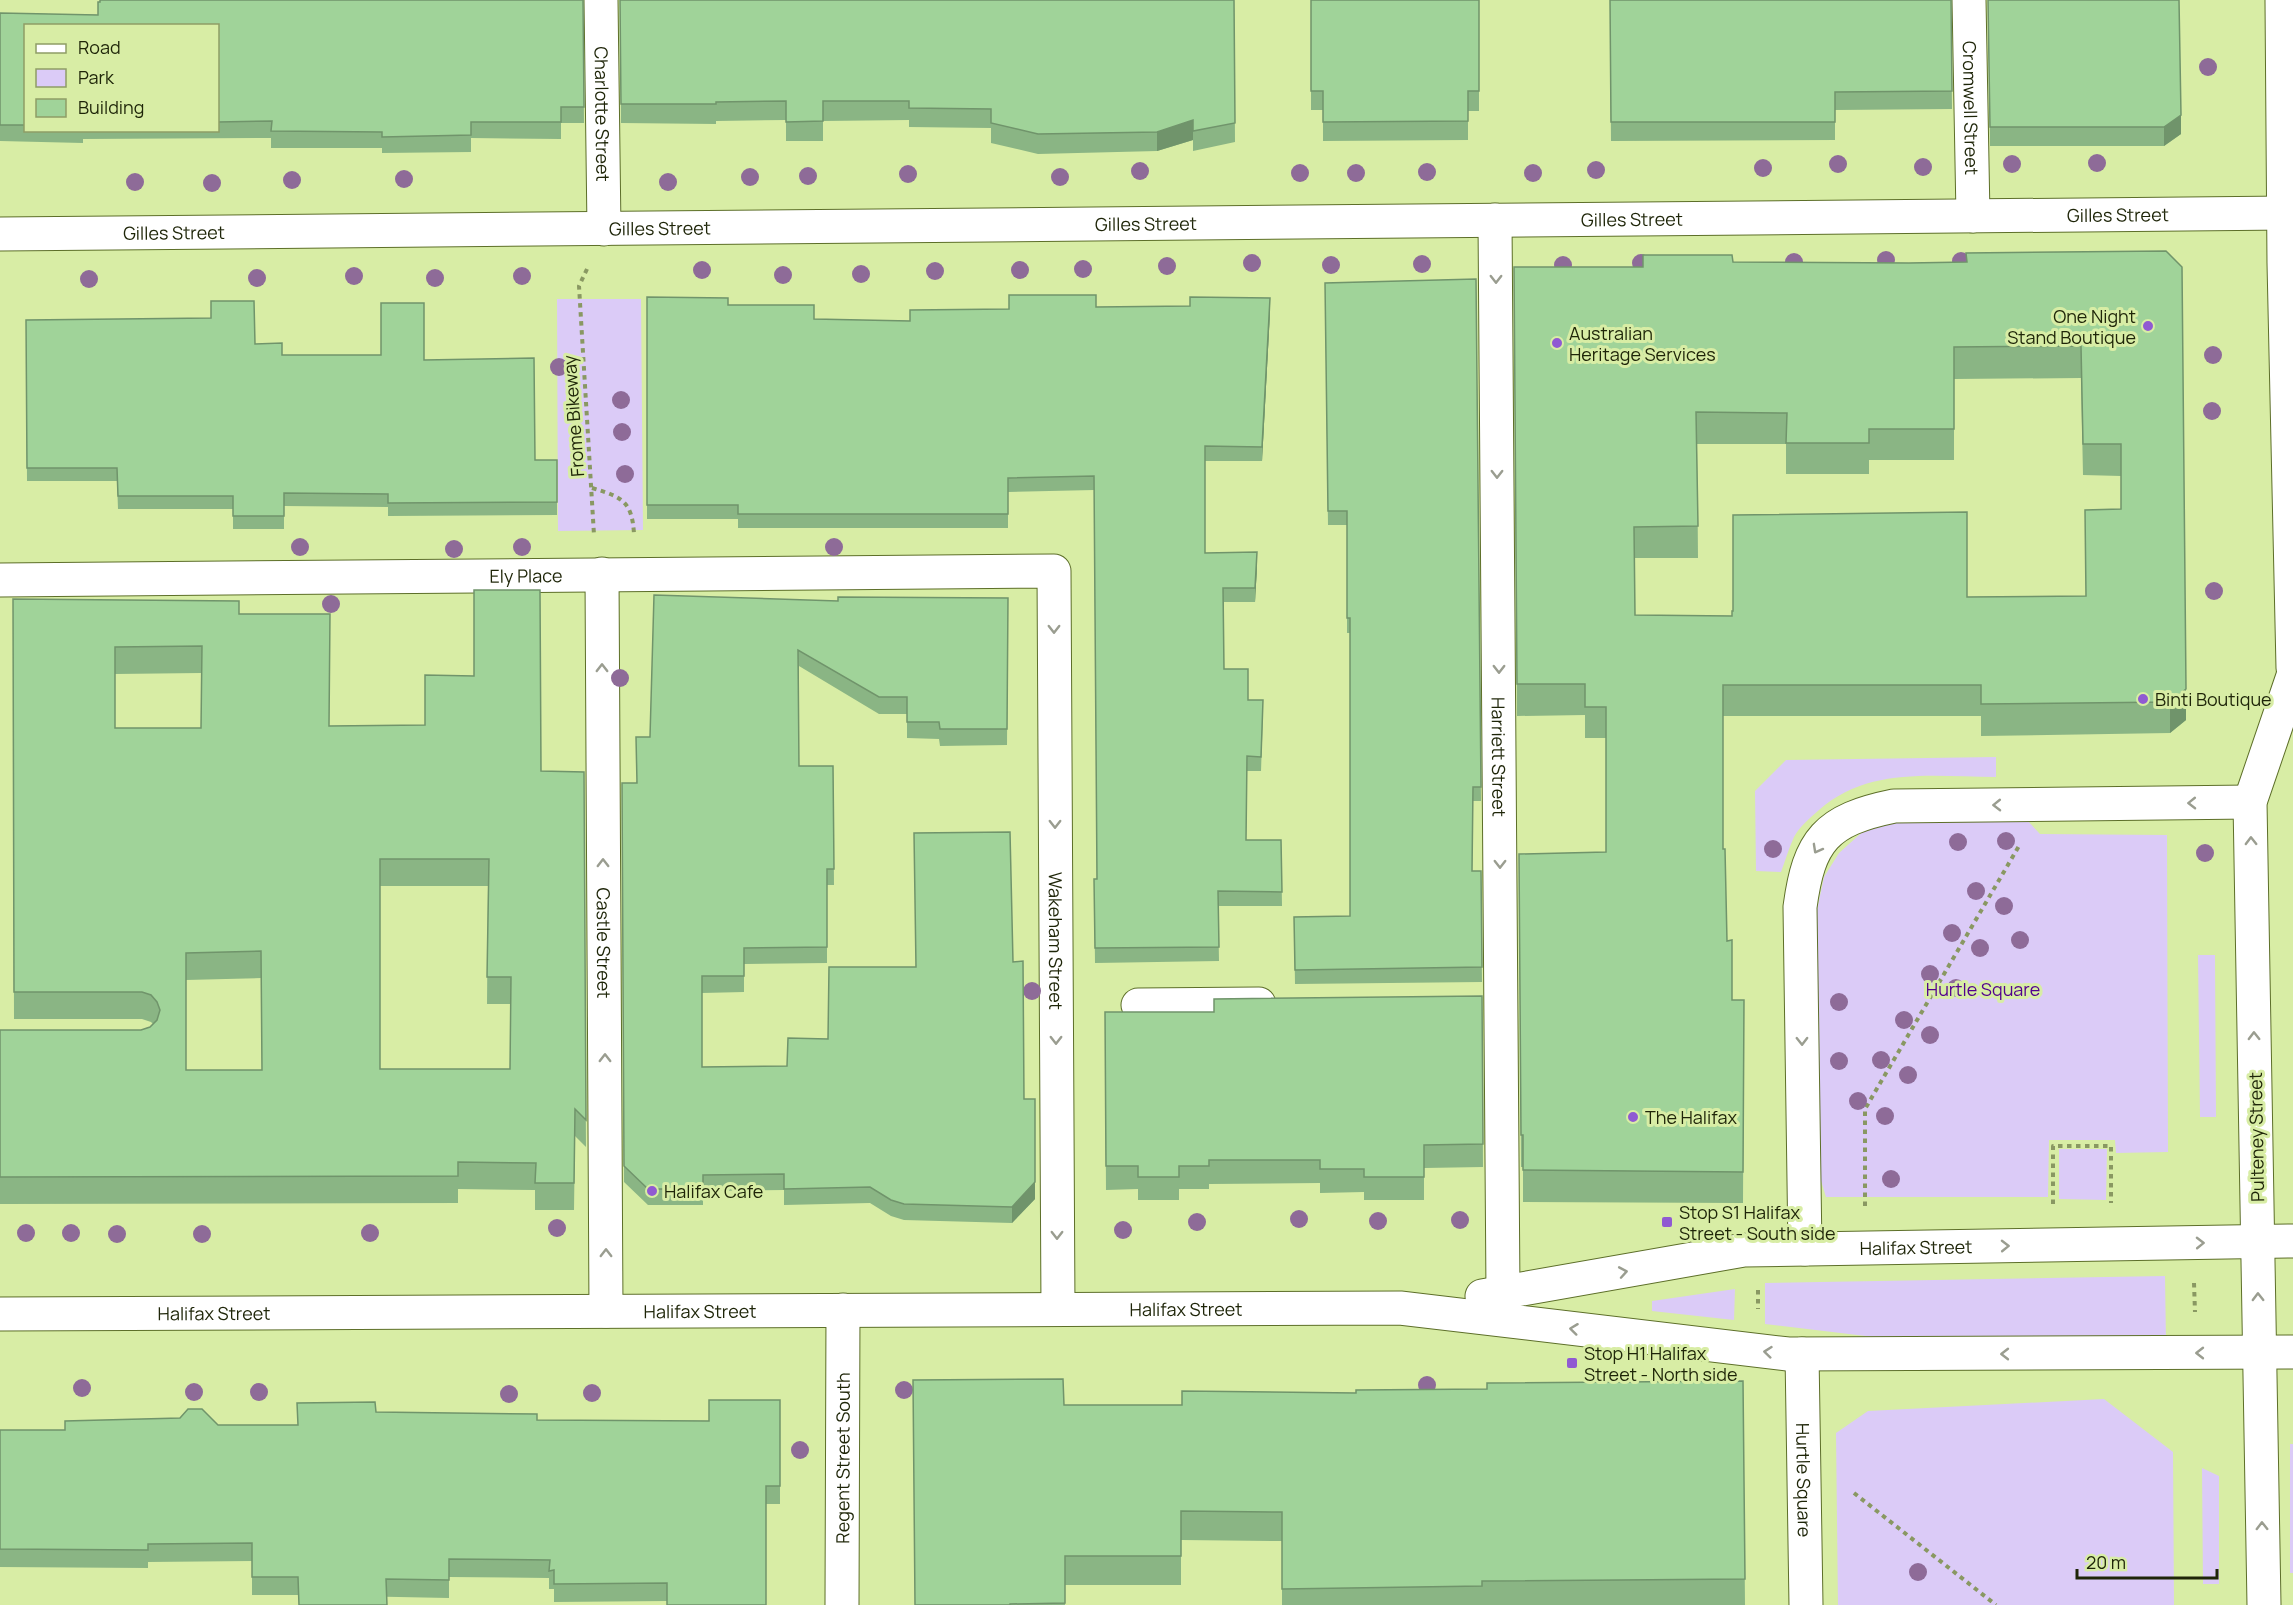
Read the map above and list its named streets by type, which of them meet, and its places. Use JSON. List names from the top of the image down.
{
  "streets": {
    "street": [
      "Cromwell Street",
      "Charlotte Street",
      "Gilles Street",
      "Ely Place",
      "Harriett Street",
      "Wakeham Street",
      "Castle Street",
      "Pulteney Street",
      "Halifax Street",
      "Regent Street South",
      "Hurtle Square"
    ],
    "path": ["Frome Bikeway"]
  },
  "crossings": [
    ["Cromwell Street", "Gilles Street"],
    ["Charlotte Street", "Gilles Street"],
    ["Gilles Street", "Harriett Street"],
    ["Frome Bikeway", "Ely Place"],
    ["Frome Bikeway", "Castle Street"],
    ["Ely Place", "Wakeham Street"],
    ["Ely Place", "Castle Street"],
    ["Harriett Street", "Halifax Street"],
    ["Wakeham Street", "Halifax Street"],
    ["Castle Street", "Halifax Street"],
    ["Pulteney Street", "Halifax Street"],
    ["Halifax Street", "Regent Street South"],
    ["Halifax Street", "Hurtle Square"]
  ],
  "one_way": [
    "Harriett Street",
    "Wakeham Street",
    "Castle Street",
    "Pulteney Street"
  ],
  "parks": ["Hurtle Square"],
  "places": {
    "other": [
      "One Night Stand Boutique",
      "Australian Heritage Services",
      "Binti Boutique",
      "The Halifax",
      "Halifax Cafe"
    ],
    "transit": ["Stop S1 Halifax Street - South side", "Stop H1 Halifax Street - North side"]
  },
  "legend": ["Road", "Park", "Building"],
  "scale_bar": "20 m"
}
